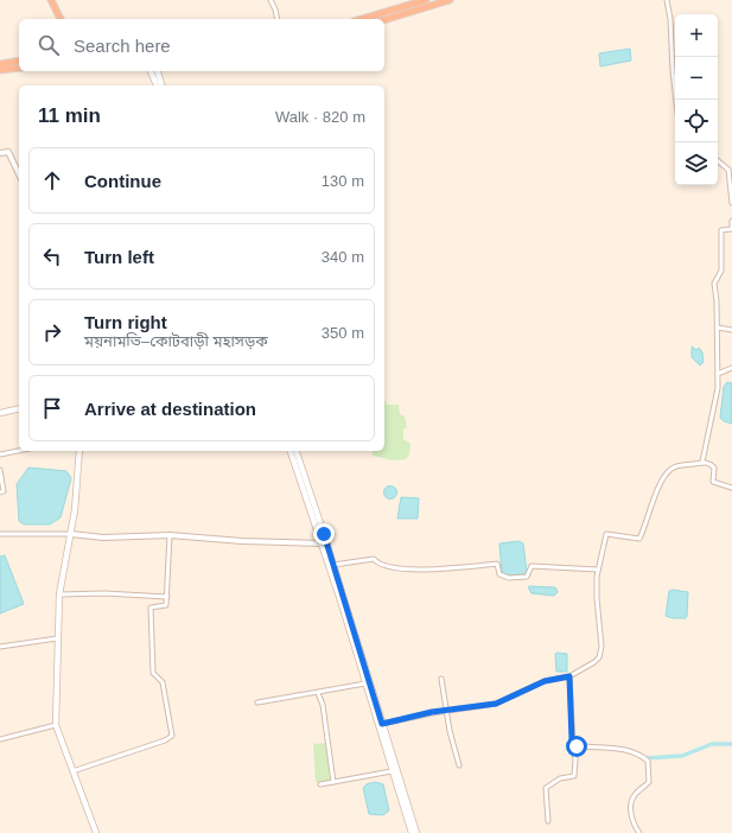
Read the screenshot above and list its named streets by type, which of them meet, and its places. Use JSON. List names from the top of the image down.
{
  "page": {
    "map_buttons": ["+", "−"],
    "search": "Search here",
    "heading": ["11 min", "Walk · 820 m"],
    "list": [
      ["Continue", "130 m"],
      ["Turn left", "340 m"],
      ["Turn right", "ময়নামতি–কোটবাড়ী মহাসড়ক", "350 m"],
      "Arrive at destination"
    ]
  }
}
